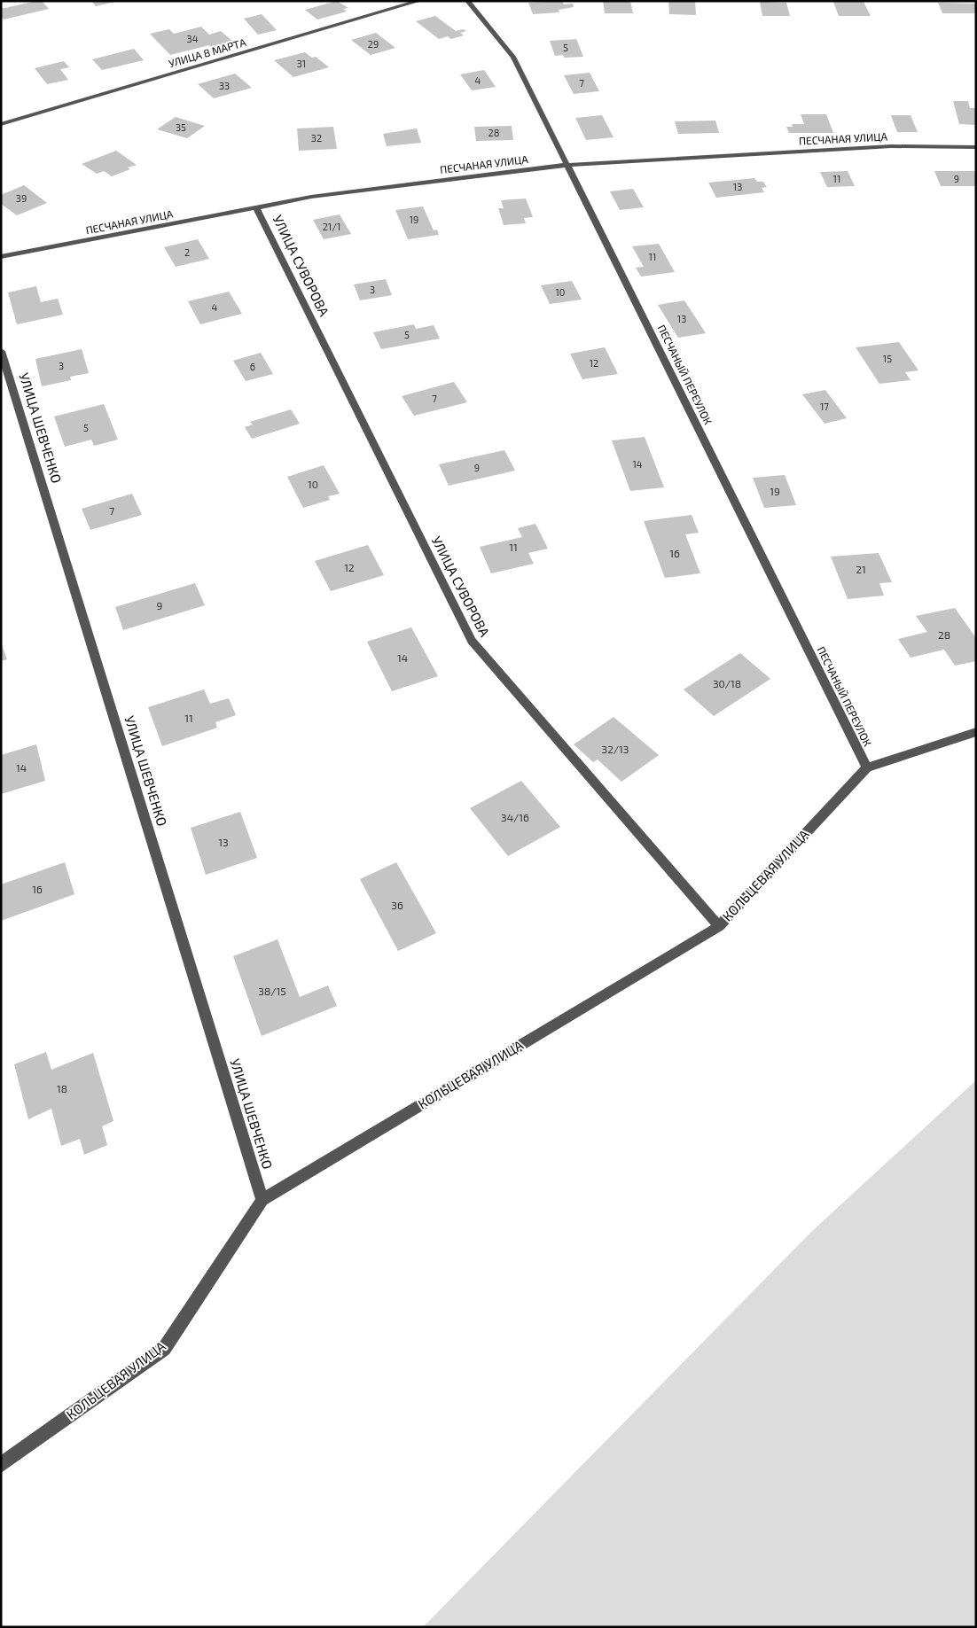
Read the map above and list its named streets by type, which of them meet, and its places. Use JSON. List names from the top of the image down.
{
  "streets": {
    "street": [
      "УЛИЦА 8 МАРТА",
      "ПЕСЧАНАЯ УЛИЦА",
      "УЛИЦА СУВОРОВА",
      "ПЕСЧАНЫЙ ПЕРЕУЛОК",
      "УЛИЦА ШЕВЧЕНКО",
      "КОЛЬЦЕВАЯ УЛИЦА"
    ]
  },
  "crossings": [
    ["ПЕСЧАНАЯ УЛИЦА", "УЛИЦА СУВОРОВА"],
    ["ПЕСЧАНАЯ УЛИЦА", "ПЕСЧАНЫЙ ПЕРЕУЛОК"],
    ["УЛИЦА СУВОРОВА", "КОЛЬЦЕВАЯ УЛИЦА"],
    ["ПЕСЧАНЫЙ ПЕРЕУЛОК", "КОЛЬЦЕВАЯ УЛИЦА"],
    ["УЛИЦА ШЕВЧЕНКО", "КОЛЬЦЕВАЯ УЛИЦА"]
  ],
  "house_numbers": [
    "34",
    "29",
    "5",
    "31",
    "4",
    "7",
    "33",
    "35",
    "28",
    "32",
    "11",
    "9",
    "13",
    "39",
    "19",
    "21/1",
    "2",
    "11",
    "3",
    "10",
    "4",
    "13",
    "5",
    "15",
    "12",
    "3",
    "6",
    "7",
    "17",
    "5",
    "14",
    "9",
    "10",
    "19",
    "7",
    "11",
    "16",
    "12",
    "21",
    "9",
    "28",
    "14",
    "30/18",
    "11",
    "32/13",
    "14",
    "34/16",
    "13",
    "16",
    "36",
    "38/15",
    "18"
  ]
}
